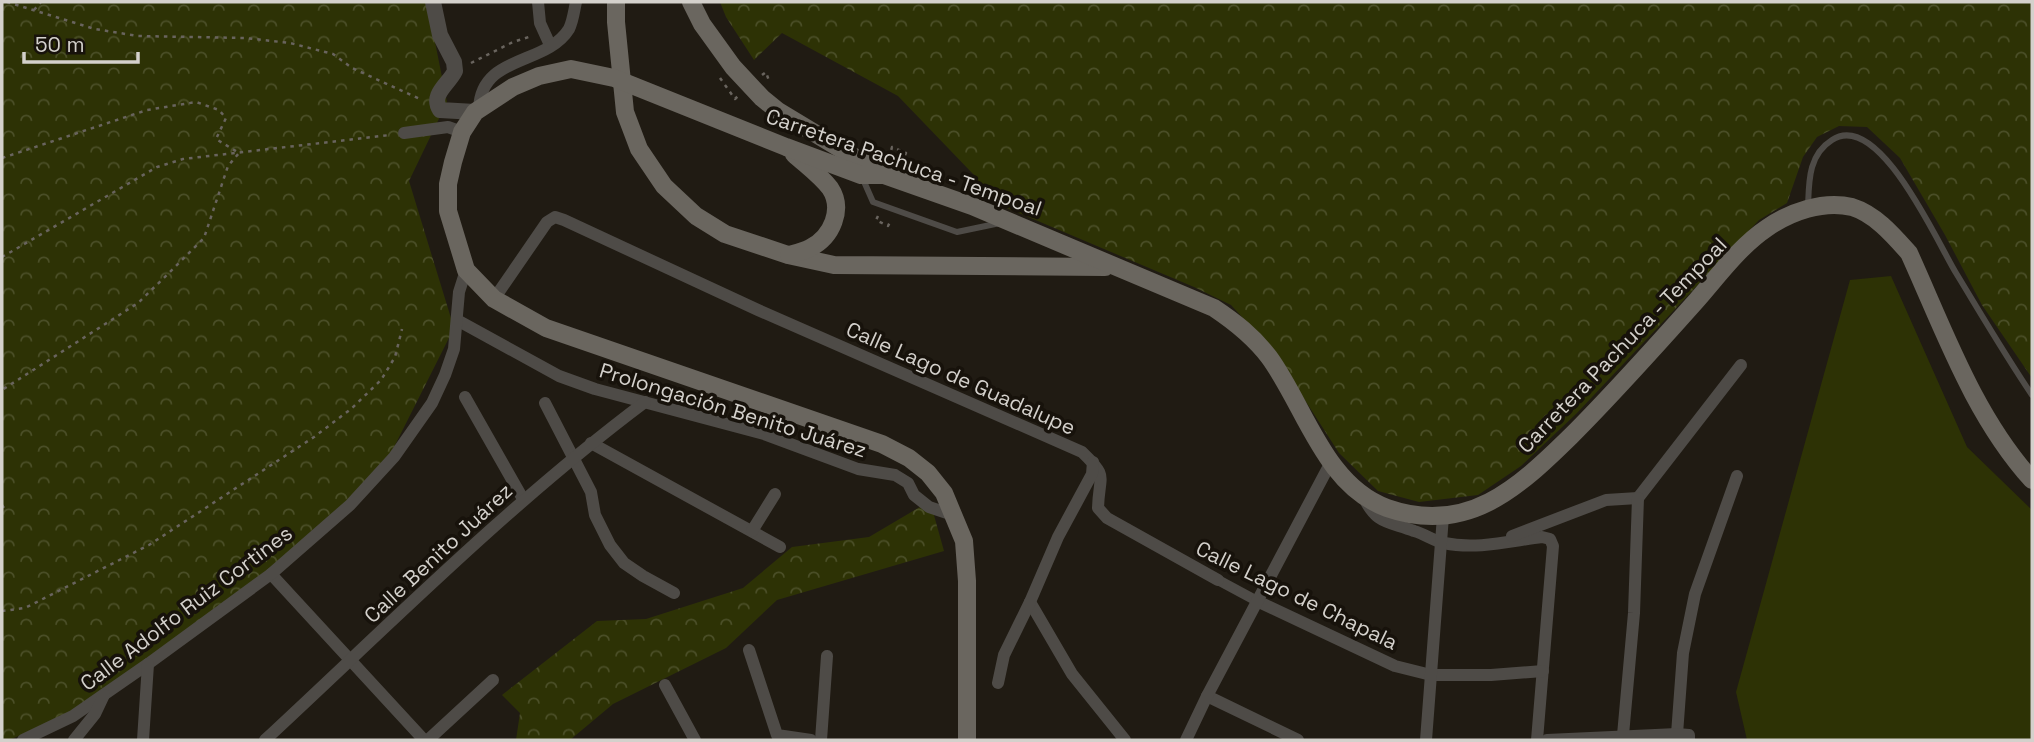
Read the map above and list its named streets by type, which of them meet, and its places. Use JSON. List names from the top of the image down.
{
  "streets": {
    "main road": ["Carretera Pachuca - Tempoal"],
    "street": [
      "Calle Lago de Guadalupe",
      "Prolongación Benito Juárez",
      "Calle Benito Juárez",
      "Calle Lago de Chapala",
      "Calle Adolfo Ruiz Cortines"
    ]
  },
  "crossings": [
    ["Carretera Pachuca - Tempoal", "Calle Lago de Guadalupe"],
    ["Carretera Pachuca - Tempoal", "Prolongación Benito Juárez"],
    ["Carretera Pachuca - Tempoal", "Calle Adolfo Ruiz Cortines"],
    ["Calle Lago de Guadalupe", "Calle Lago de Chapala"],
    ["Prolongación Benito Juárez", "Calle Benito Juárez"],
    ["Prolongación Benito Juárez", "Calle Adolfo Ruiz Cortines"]
  ],
  "scale_bar": "50 m"
}
